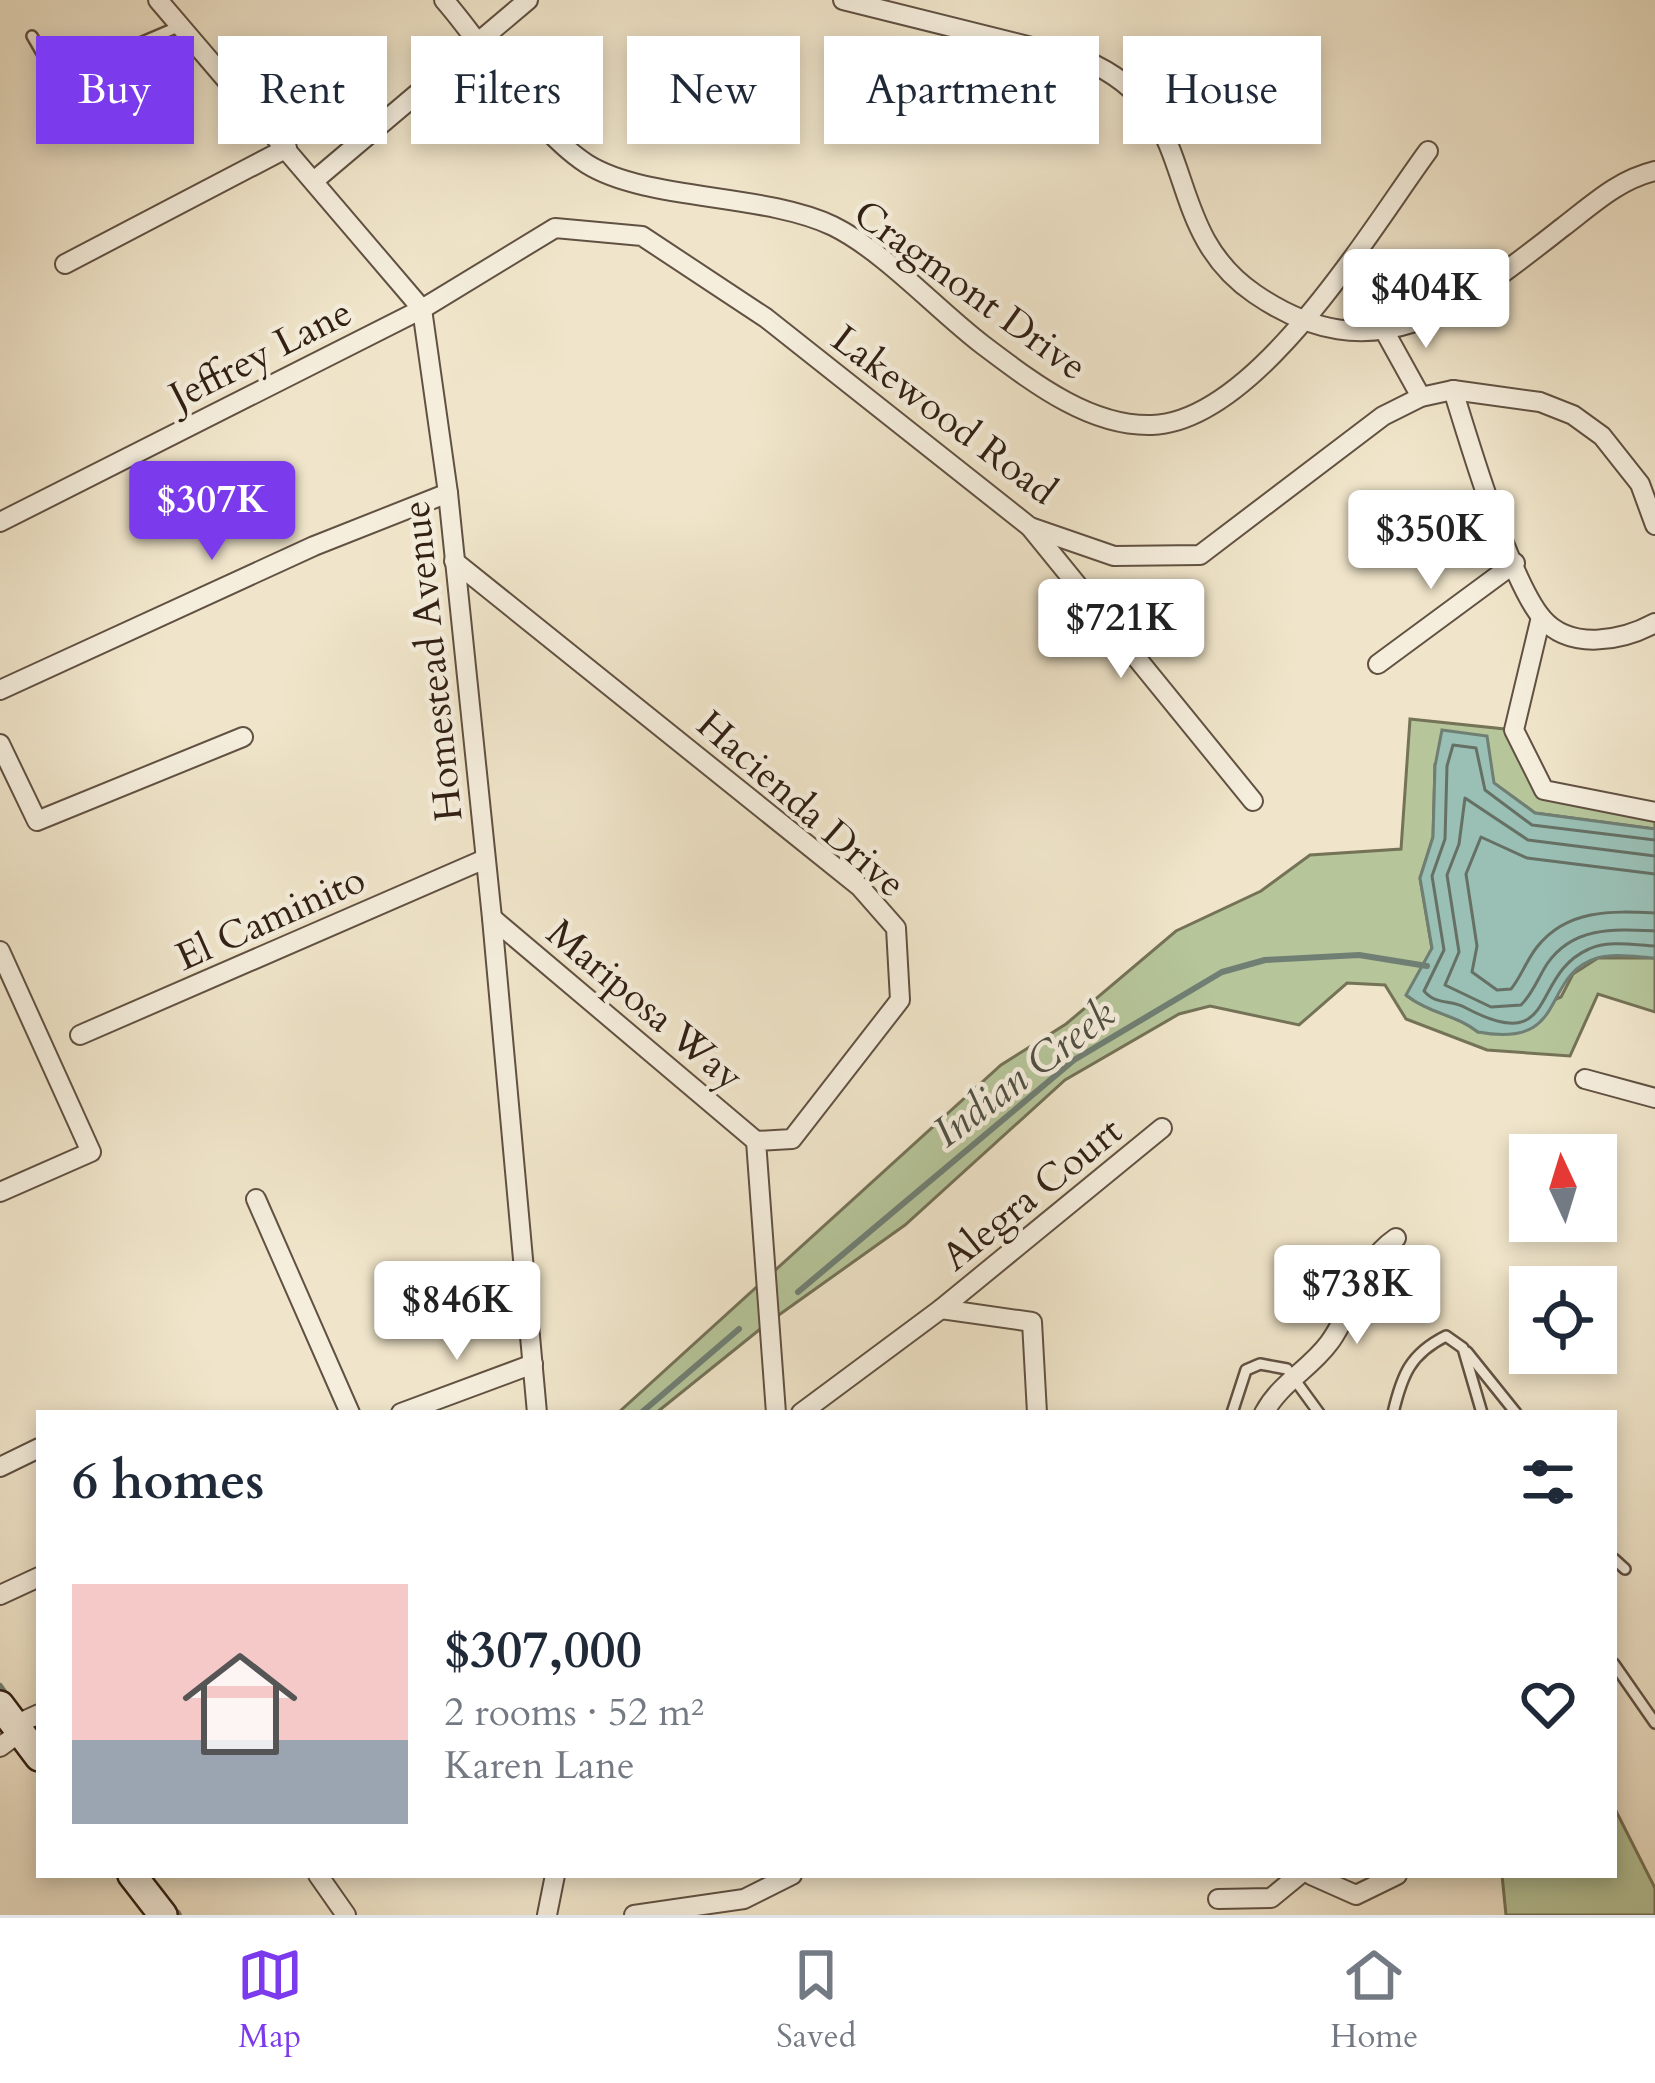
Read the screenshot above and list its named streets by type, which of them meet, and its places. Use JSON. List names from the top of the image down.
{
  "streets": {
    "street": [
      "Cragmont Drive",
      "Jeffrey Lane",
      "Lakewood Road",
      "Homestead Avenue",
      "Hacienda Drive",
      "El Caminito",
      "Mariposa Way",
      "Alegra Court"
    ]
  },
  "crossings": [
    ["Jeffrey Lane", "Lakewood Road"],
    ["Jeffrey Lane", "Homestead Avenue"],
    ["Lakewood Road", "Homestead Avenue"],
    ["Homestead Avenue", "Hacienda Drive"],
    ["Homestead Avenue", "El Caminito"],
    ["Homestead Avenue", "Mariposa Way"],
    ["Hacienda Drive", "Mariposa Way"]
  ],
  "water": ["Indian Creek"],
  "north": "top",
  "page": {
    "chip": [
      "Buy",
      "Rent",
      "Filters",
      "New",
      "Apartment",
      "House"
    ],
    "price": [
      "$404K",
      "$307K",
      "$350K",
      "$721K",
      "$738K",
      "$846K"
    ],
    "heading": "6 homes",
    "list": [
      {
        "name": "$307,000",
        "note": "2 rooms · 52 m² · Karen Lane"
      }
    ],
    "tabs": ["Map", "Saved", "Home"]
  }
}
